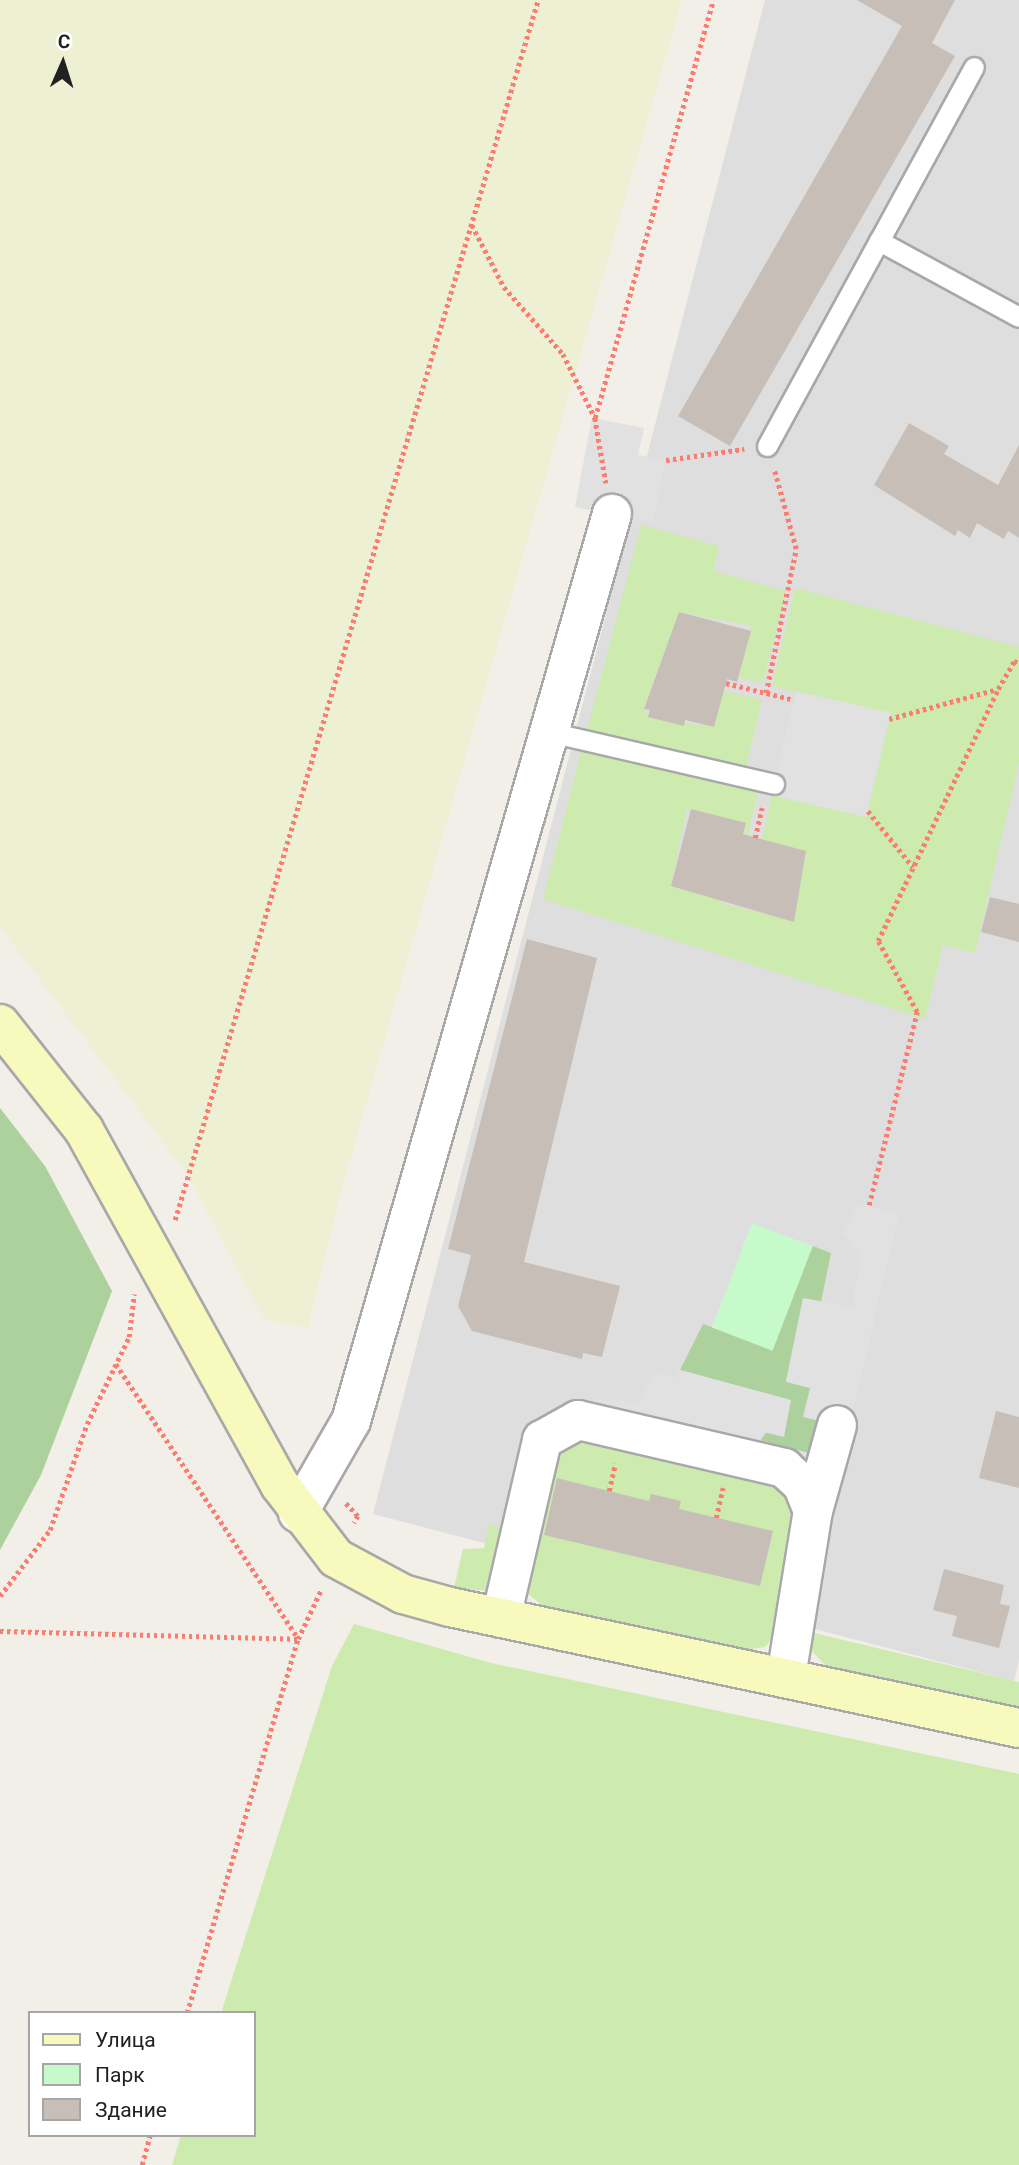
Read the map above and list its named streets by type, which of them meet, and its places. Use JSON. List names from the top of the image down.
{
  "legend": ["Улица", "Парк", "Здание"],
  "north": "top"
}
